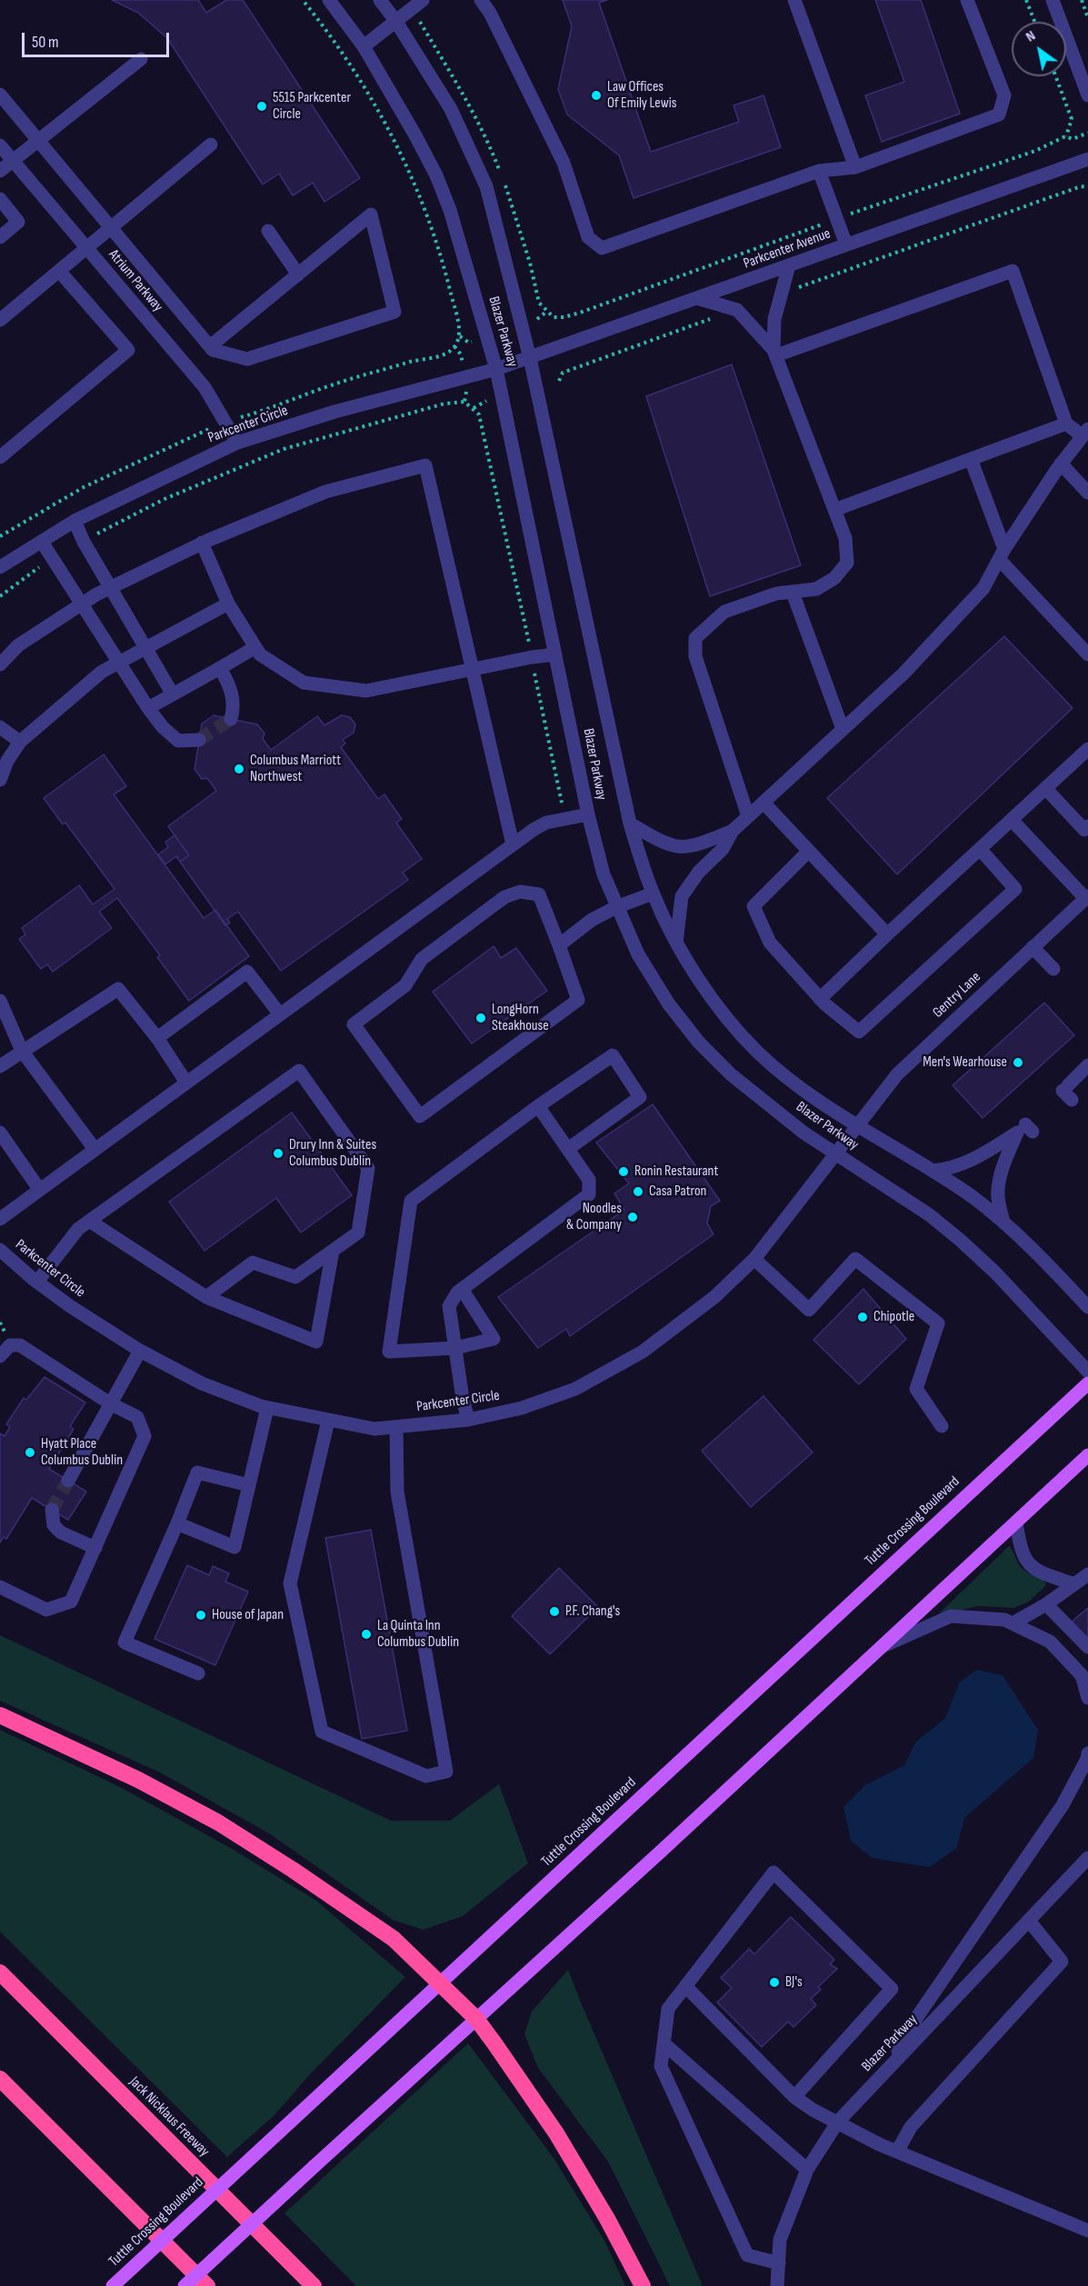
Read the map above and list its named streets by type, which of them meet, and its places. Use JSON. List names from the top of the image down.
{
  "streets": {
    "highway": ["Jack Nicklaus Freeway"],
    "main road": ["Tuttle Crossing Boulevard"],
    "street": [
      "Parkcenter Avenue",
      "Atrium Parkway",
      "Blazer Parkway",
      "Parkcenter Circle",
      "Gentry Lane"
    ]
  },
  "crossings": [
    ["Parkcenter Avenue", "Blazer Parkway"],
    ["Parkcenter Avenue", "Parkcenter Circle"],
    ["Atrium Parkway", "Parkcenter Circle"],
    ["Blazer Parkway", "Parkcenter Circle"],
    ["Blazer Parkway", "Gentry Lane"],
    ["Parkcenter Circle", "Gentry Lane"]
  ],
  "places": [
    "Law Offices Of Emily Lewis",
    "5515 Parkcenter Circle",
    "Columbus Marriott Northwest",
    "LongHorn Steakhouse",
    "Men's Wearhouse",
    "Drury Inn & Suites Columbus Dublin",
    "Ronin Restaurant",
    "Casa Patron",
    "Noodles & Company",
    "Chipotle",
    "Hyatt Place Columbus Dublin",
    "P.F. Chang's",
    "House of Japan",
    "La Quinta Inn Columbus Dublin",
    "BJ's"
  ],
  "scale_bar": "50 m",
  "north": "top left"
}
